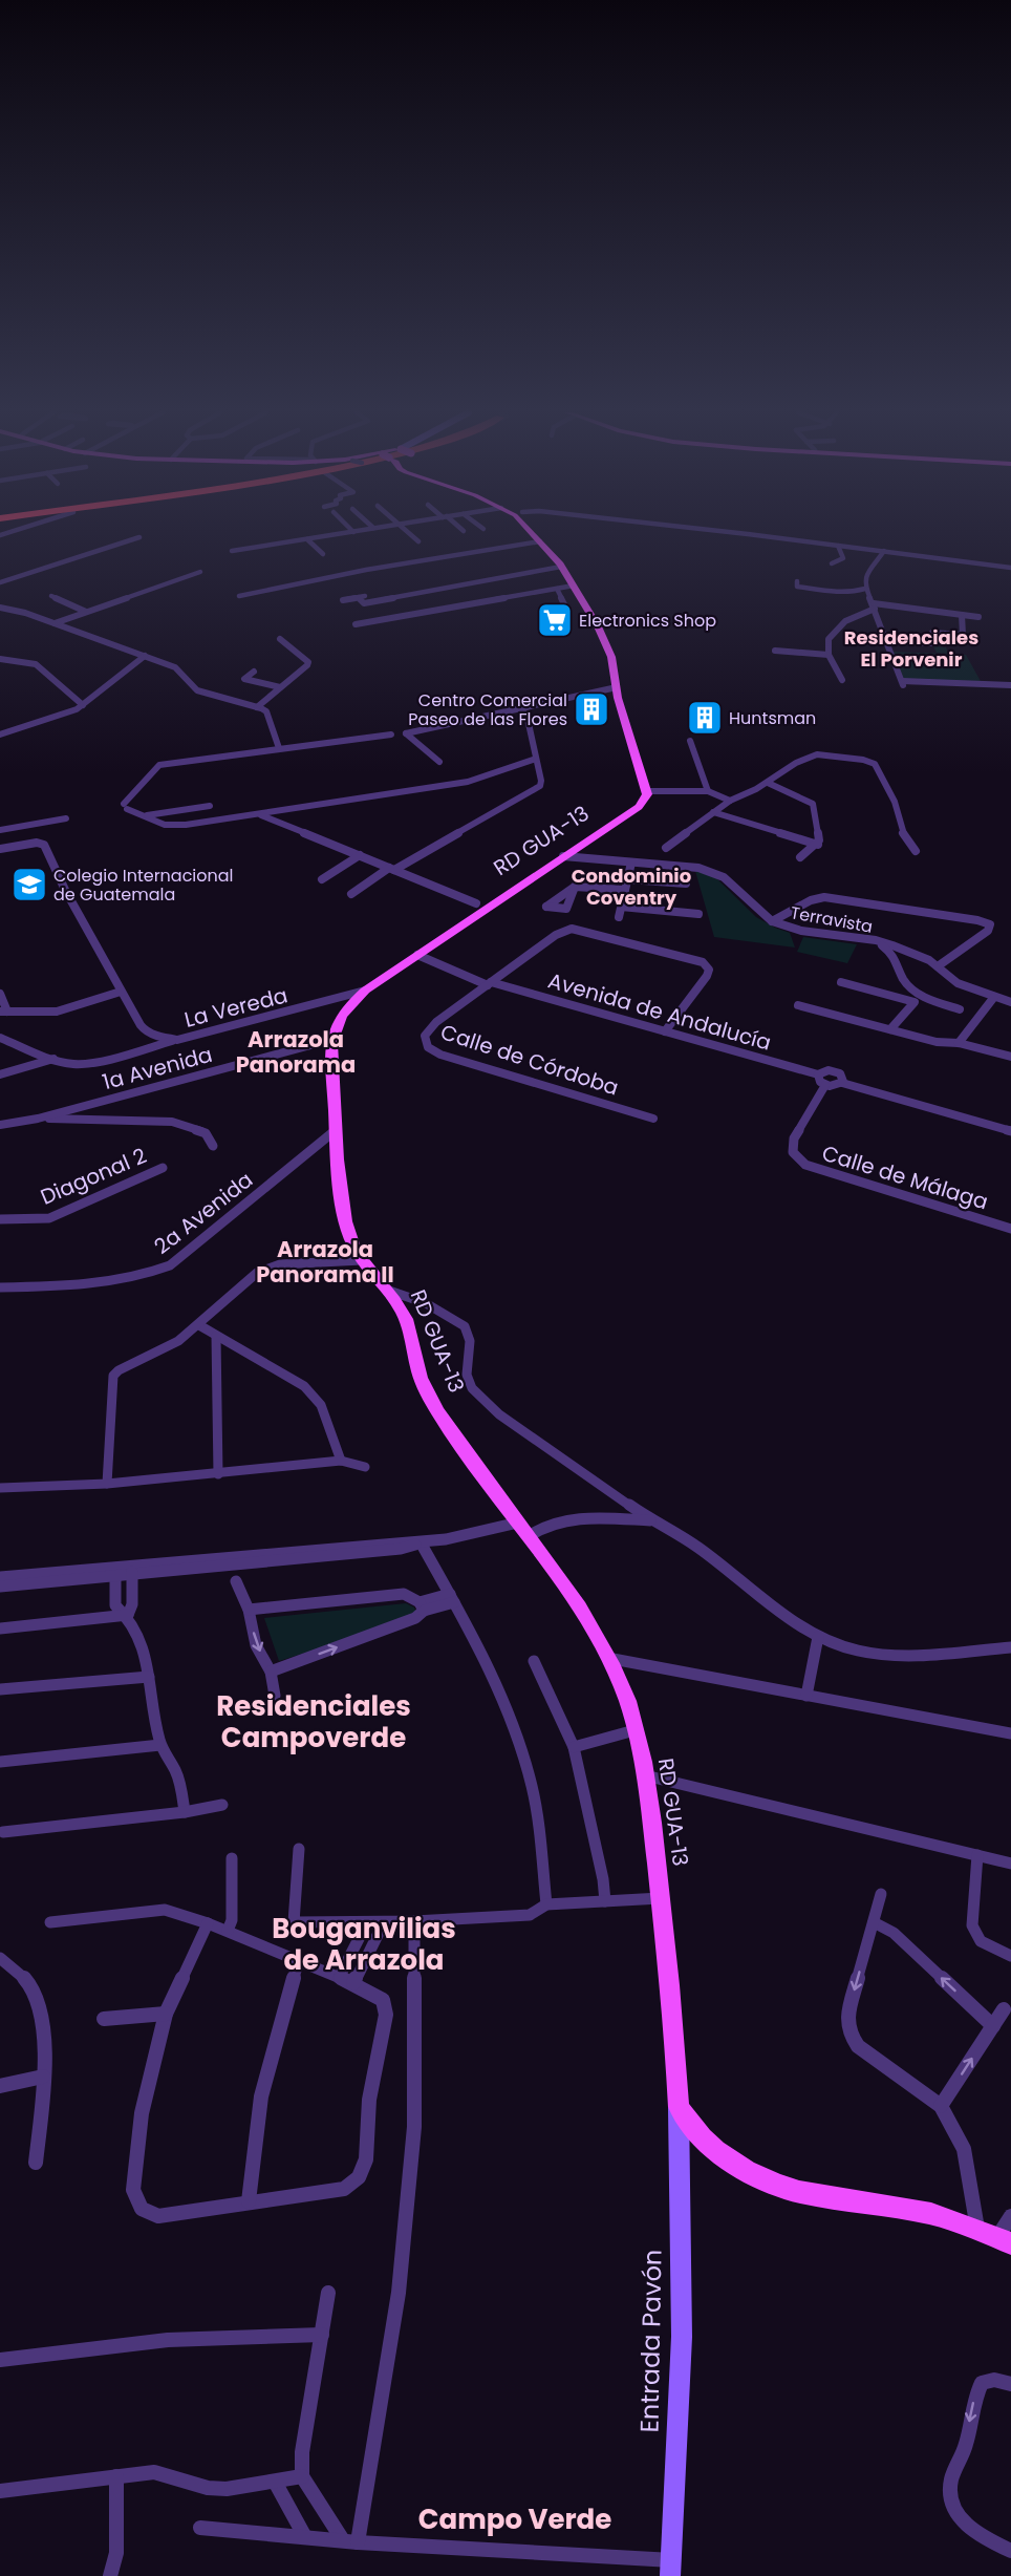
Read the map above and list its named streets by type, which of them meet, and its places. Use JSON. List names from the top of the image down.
{
  "streets": {
    "main road": ["RD GUA-13"],
    "street": [
      "Terravista",
      "La Vereda",
      "Avenida de Andalucía",
      "Calle de Córdoba",
      "1a Avenida",
      "Diagonal 2",
      "Calle de Málaga",
      "2a Avenida",
      "Entrada Pavón"
    ]
  },
  "crossings": [
    ["RD GUA-13", "La Vereda"],
    ["RD GUA-13", "Avenida de Andalucía"],
    ["RD GUA-13", "1a Avenida"],
    ["RD GUA-13", "2a Avenida"],
    ["RD GUA-13", "Entrada Pavón"],
    ["Avenida de Andalucía", "Calle de Córdoba"]
  ],
  "districts": [
    "Residenciales El Porvenir",
    "Condominio Coventry",
    "Arrazola Panorama",
    "Arrazola Panorama II",
    "Residenciales Campoverde",
    "Bouganvilias de Arrazola",
    "Campo Verde"
  ],
  "places": {
    "supermarket": ["Electronics Shop"],
    "building": ["Centro Comercial Paseo de las Flores", "Huntsman"],
    "school or university": ["Colegio Internacional de Guatemala"]
  }
}
